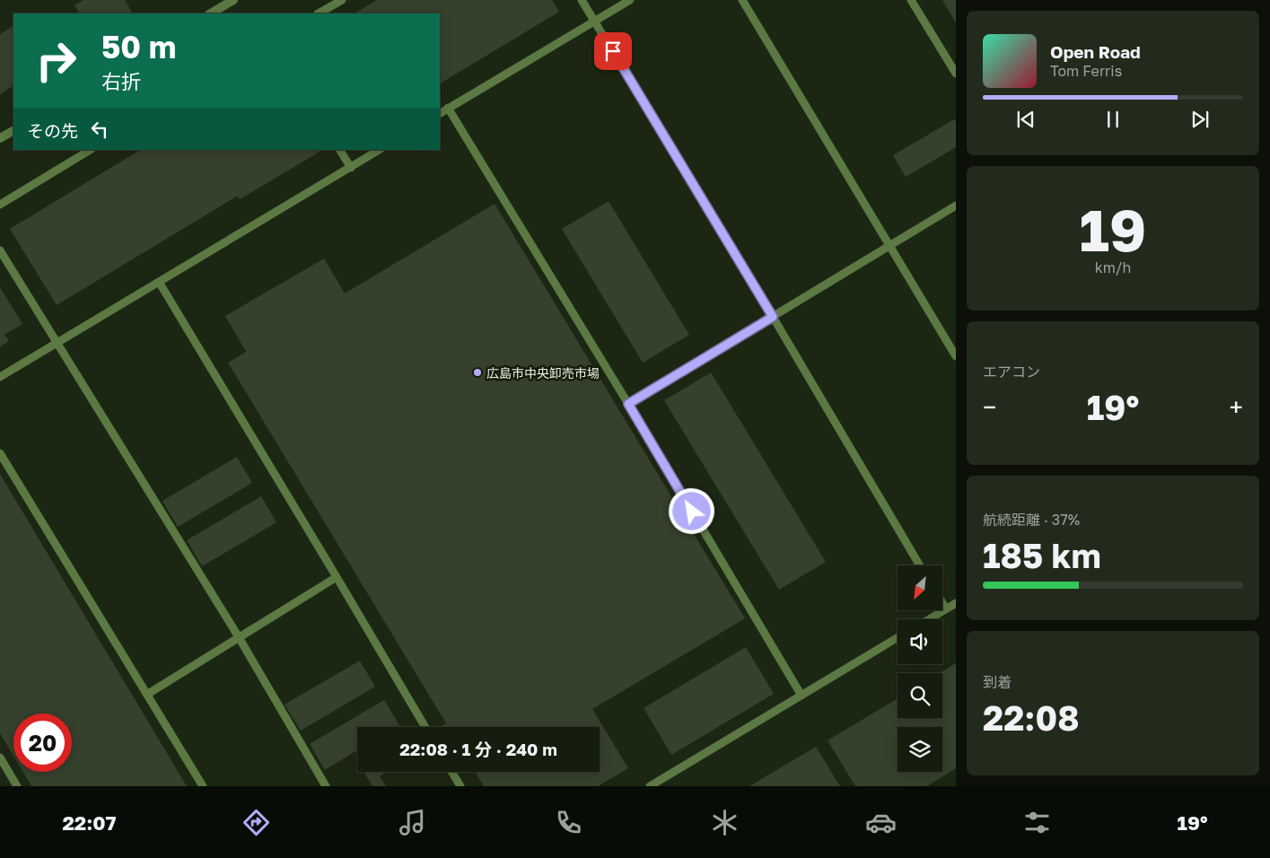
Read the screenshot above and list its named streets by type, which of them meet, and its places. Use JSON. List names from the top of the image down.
{
  "places": ["広島市中央卸売市場"],
  "north": "bottom left",
  "page": {
    "turn": ["50 m", "右折"],
    "song": ["Open Road", "Tom Ferris"],
    "then": "その先",
    "tile": [
      ["19", "km/h"],
      "エアコン",
      ["航続距離 · 37%", "185 km"],
      ["到着", "22:08"]
    ],
    "heat": ["−", "19°", "+"],
    "limit": "20",
    "trip": "22:08 · 1 分 · 240 m",
    "tabs": ["22:07", "19°"]
  }
}
